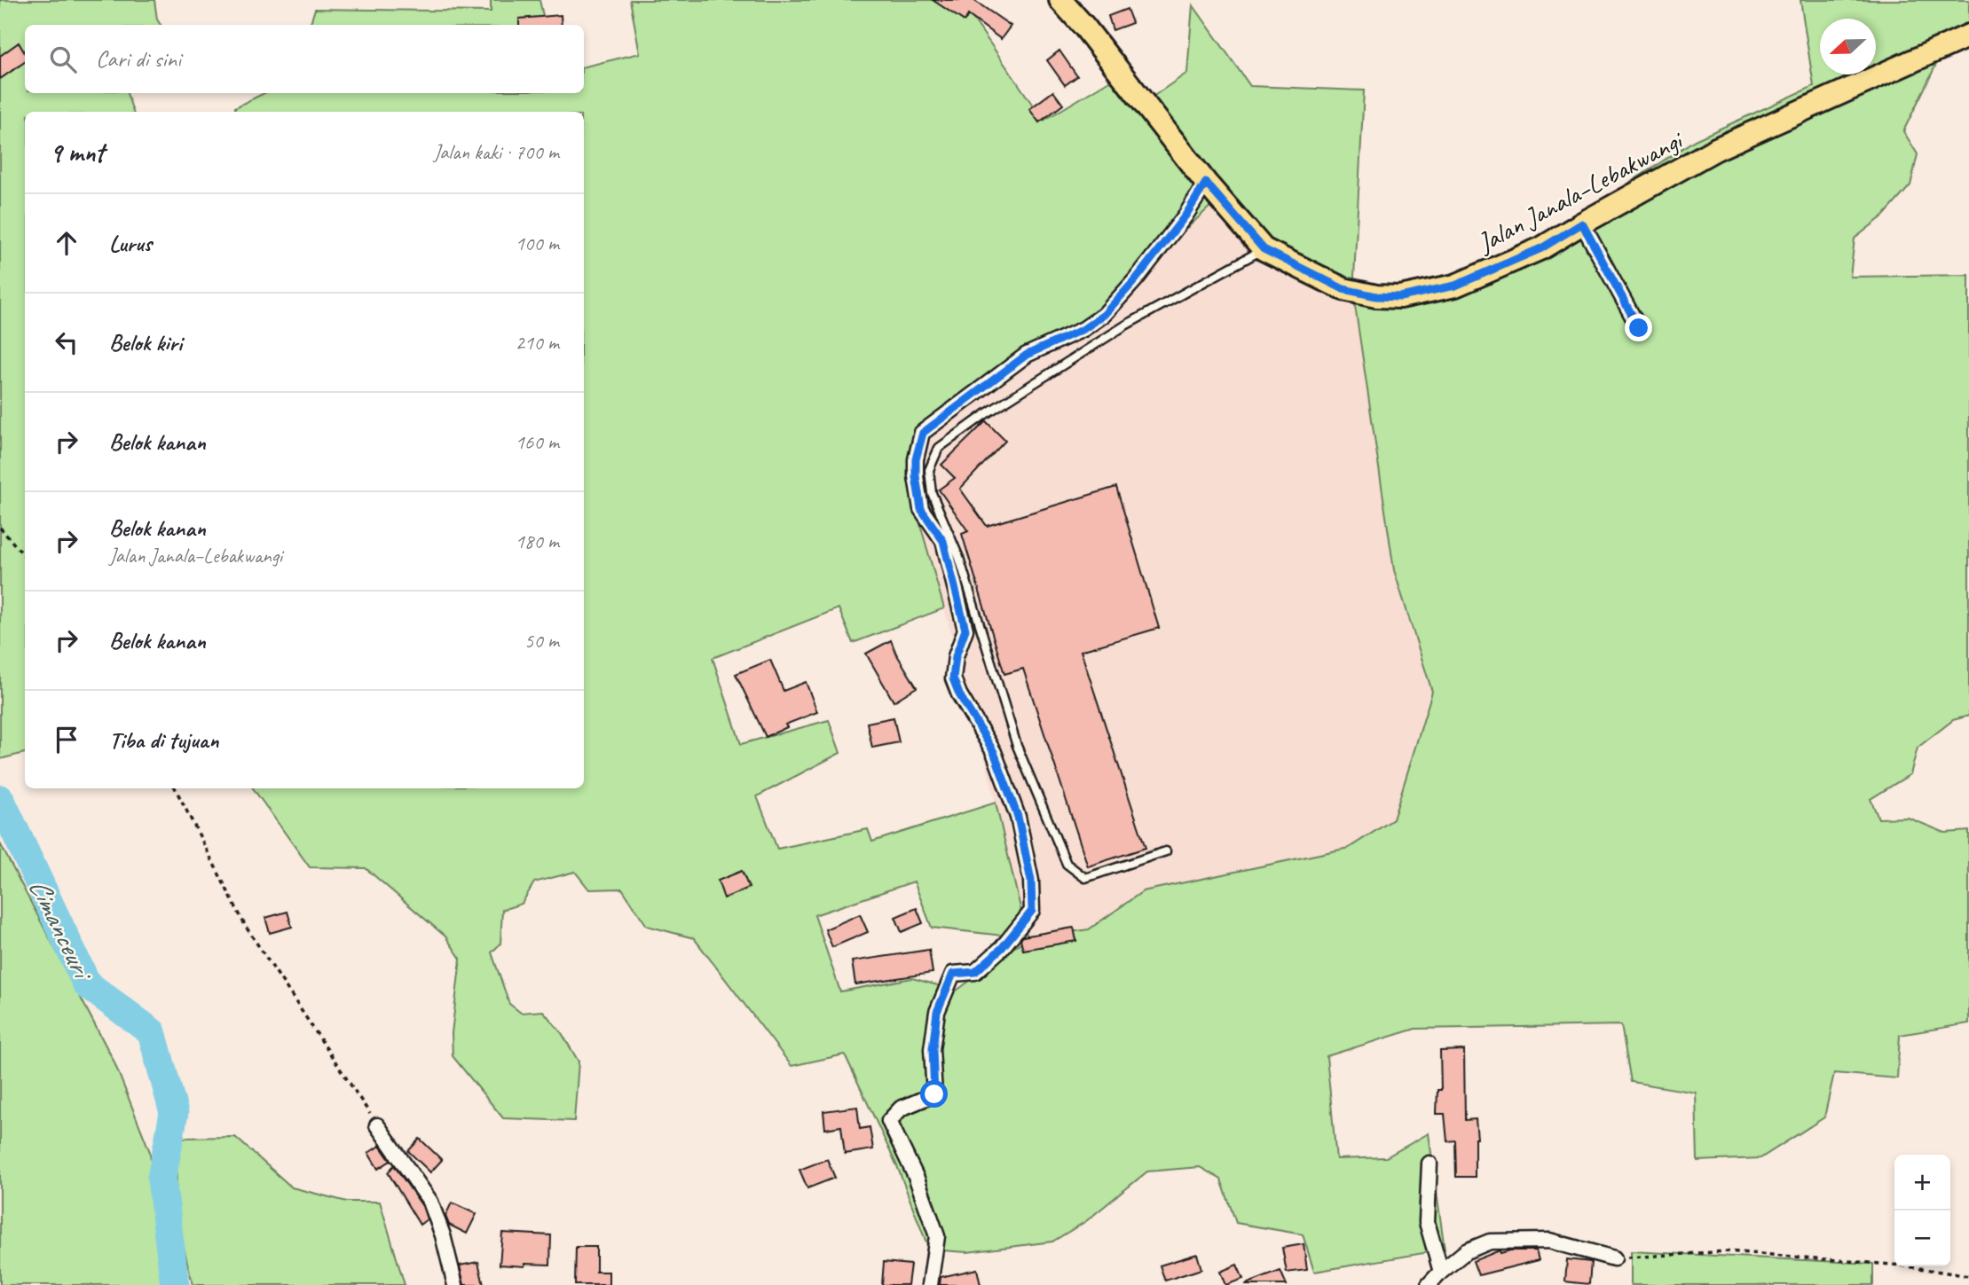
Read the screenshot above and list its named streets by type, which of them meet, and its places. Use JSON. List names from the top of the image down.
{
  "streets": {
    "main road": ["Jalan Janala–Lebakwangi"]
  },
  "water": ["Cimanceuri"],
  "north": "left",
  "page": {
    "search": "Cari di sini",
    "heading": ["9 mnt", "Jalan kaki · 700 m"],
    "list": [
      ["Lurus", "100 m"],
      ["Belok kiri", "210 m"],
      ["Belok kanan", "160 m"],
      ["Belok kanan", "Jalan Janala–Lebakwangi", "180 m"],
      ["Belok kanan", "50 m"],
      "Tiba di tujuan"
    ],
    "map_buttons": ["+", "−"]
  }
}
